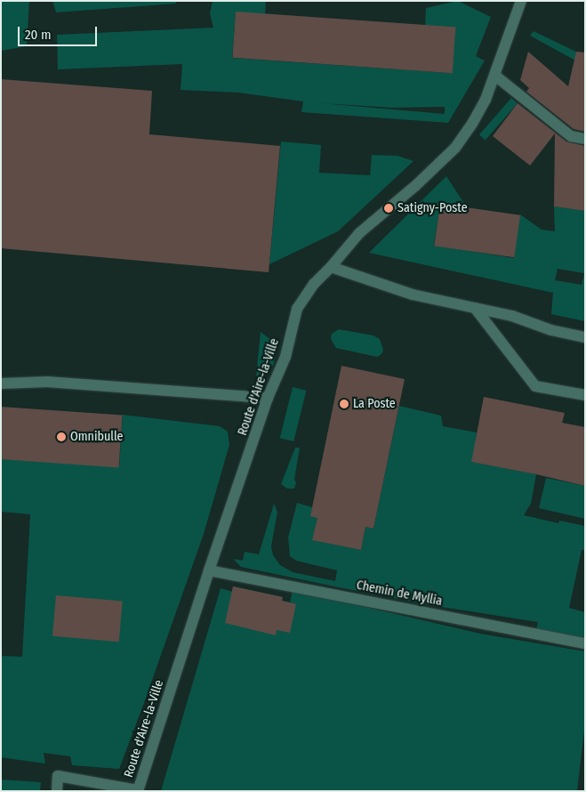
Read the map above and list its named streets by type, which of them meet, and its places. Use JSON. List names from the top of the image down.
{
  "streets": {
    "street": ["Route d'Aire-la-Ville", "Chemin de Myllia"]
  },
  "crossings": [
    ["Route d'Aire-la-Ville", "Chemin de Myllia"]
  ],
  "places": ["Satigny-Poste", "La Poste", "Omnibulle"],
  "scale_bar": "20 m"
}
